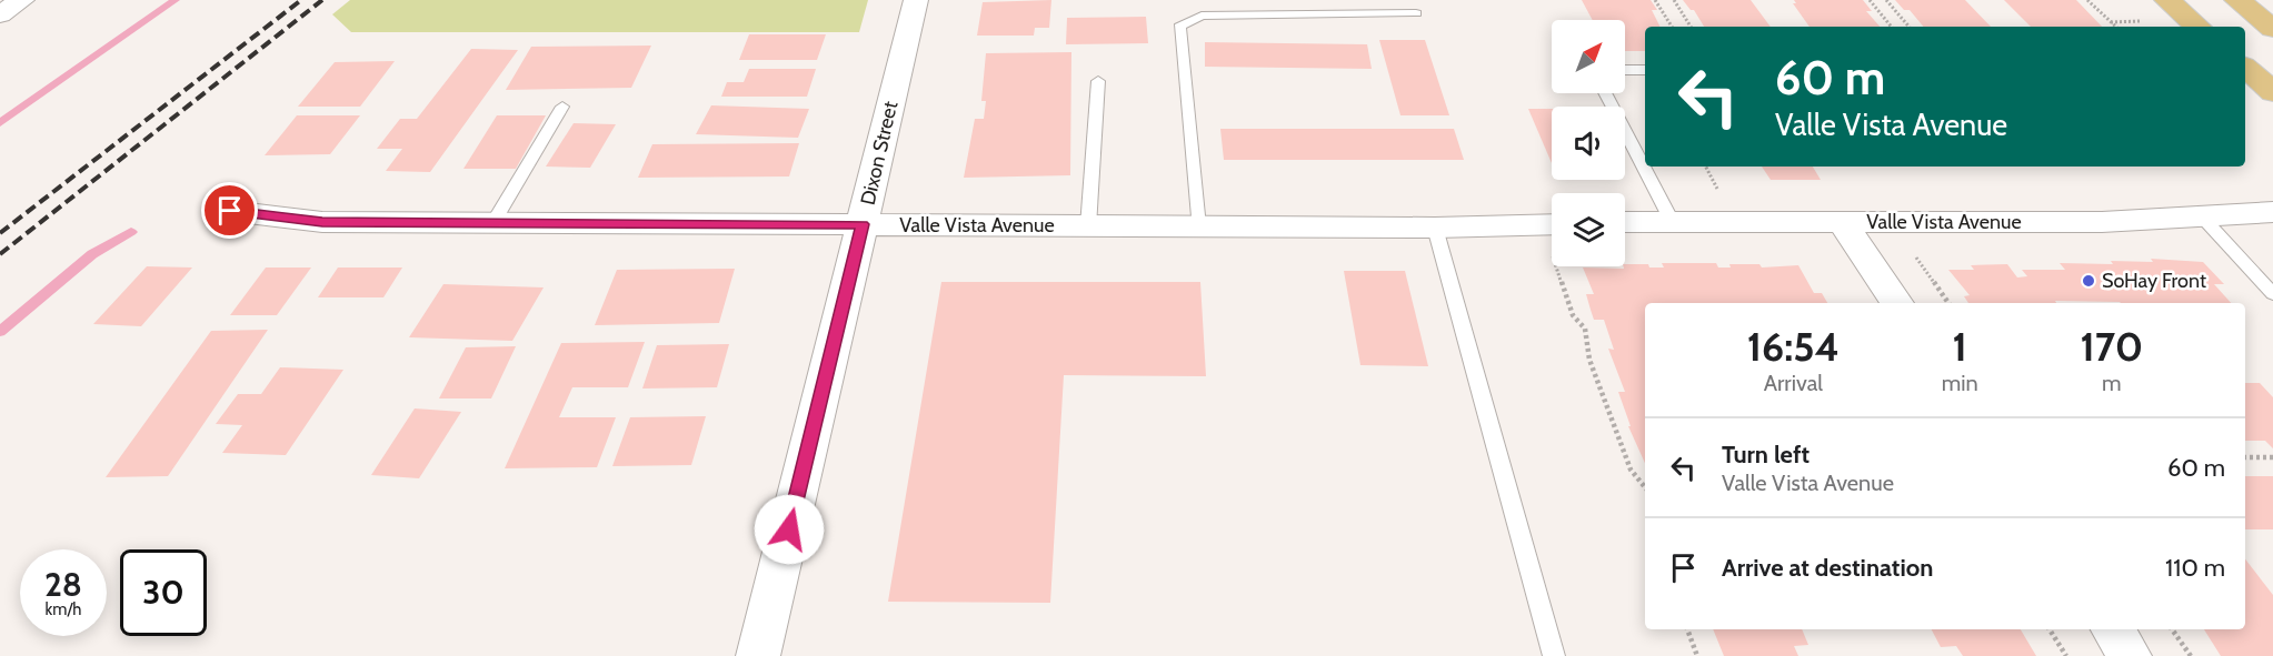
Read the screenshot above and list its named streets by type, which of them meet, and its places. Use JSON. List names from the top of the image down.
{
  "streets": {
    "street": ["Dixon Street", "Valle Vista Avenue"]
  },
  "crossings": [
    ["Dixon Street", "Valle Vista Avenue"]
  ],
  "places": ["SoHay Front"],
  "north": "top right",
  "page": {
    "turn": ["60 m", "Valle Vista Avenue"],
    "eta": [
      "16:54",
      "Arrival",
      "1",
      "min",
      "170",
      "m"
    ],
    "list": [
      {
        "name": "Turn left",
        "note": "Valle Vista Avenue",
        "value": "60 m"
      },
      {
        "name": "Arrive at destination",
        "value": "110 m"
      }
    ],
    "speed": "28 km/h",
    "limit": "30"
  }
}
